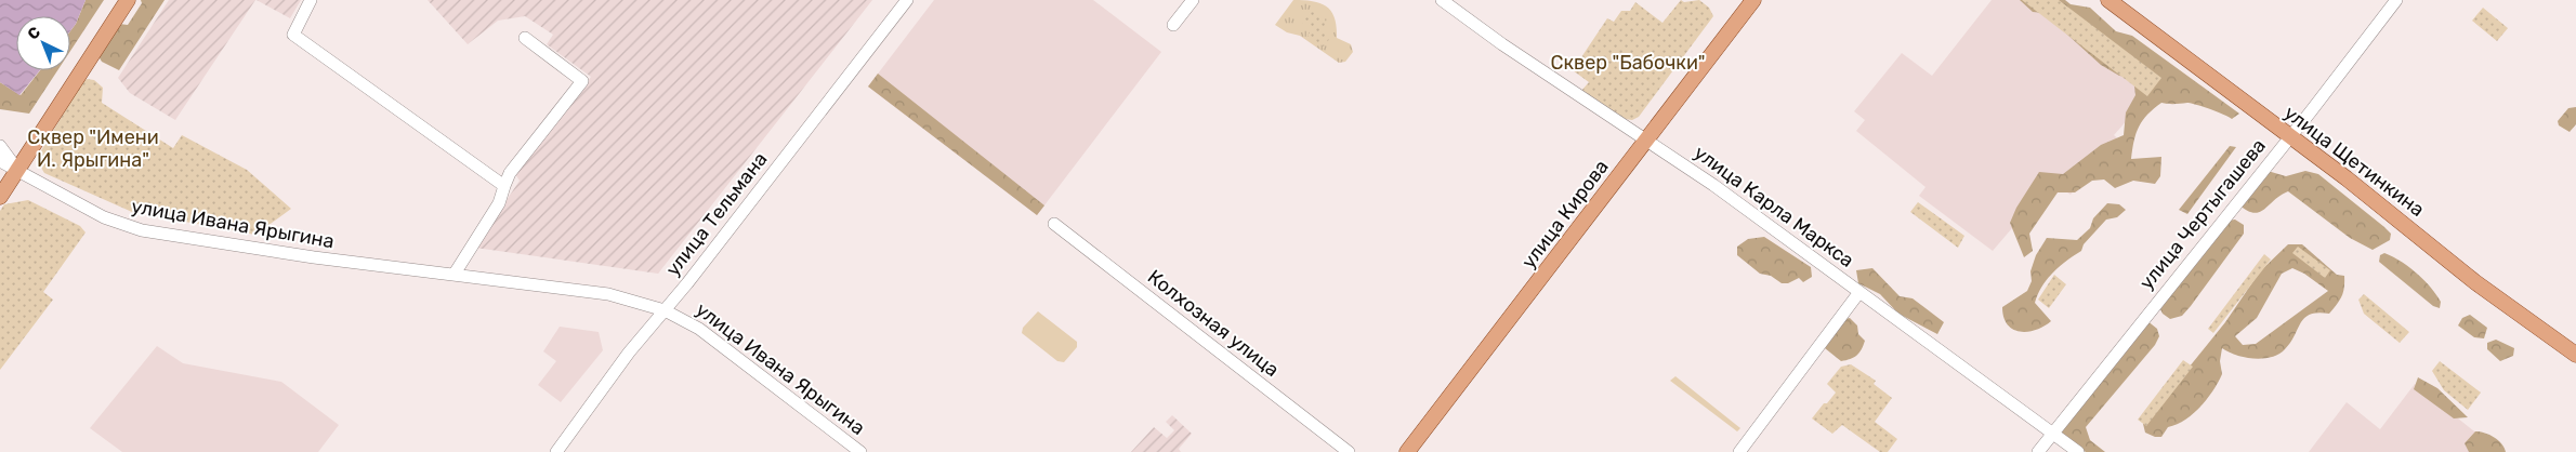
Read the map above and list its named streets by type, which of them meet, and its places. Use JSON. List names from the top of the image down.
{
  "streets": {
    "main road": ["улица Щетинкина", "улица Кирова"],
    "street": [
      "улица Карла Маркса",
      "улица Тельмана",
      "улица Чертыгашева",
      "улица Ивана Ярыгина",
      "Колхозная улица"
    ]
  },
  "crossings": [
    ["улица Щетинкина", "улица Чертыгашева"],
    ["улица Карла Маркса", "улица Кирова"],
    ["улица Карла Маркса", "улица Чертыгашева"],
    ["улица Тельмана", "улица Ивана Ярыгина"]
  ],
  "parks": ["Сквер \"Бабочки\"", "Сквер \"Имени И. Ярыгина\""],
  "north": "top left"
}
